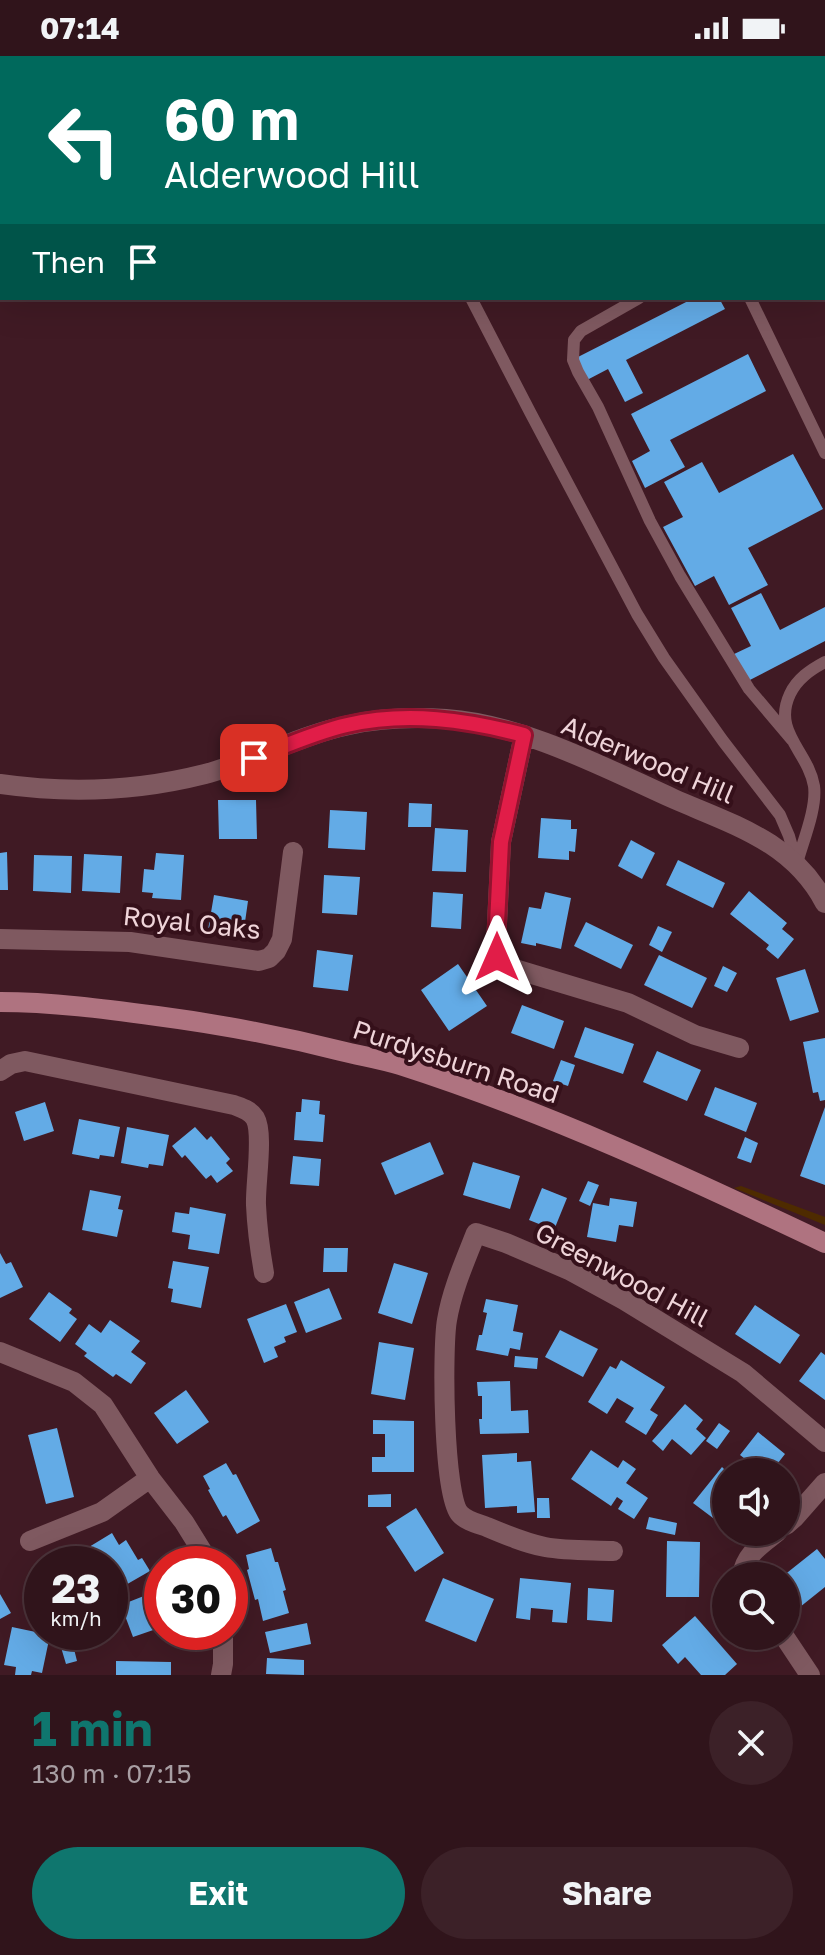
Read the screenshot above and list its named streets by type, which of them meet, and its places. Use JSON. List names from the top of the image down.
{
  "streets": {
    "street": [
      "Alderwood Hill",
      "Royal Oaks",
      "Purdysburn Road",
      "Greenwood Hill"
    ]
  },
  "page": {
    "status": "07:14",
    "turn": ["60 m", "Alderwood Hill"],
    "then": "Then",
    "speed": "23 km/h",
    "limit": "30",
    "heading": ["1 min", "130 m · 07:15"],
    "buttons": ["Exit", "Share"]
  }
}
